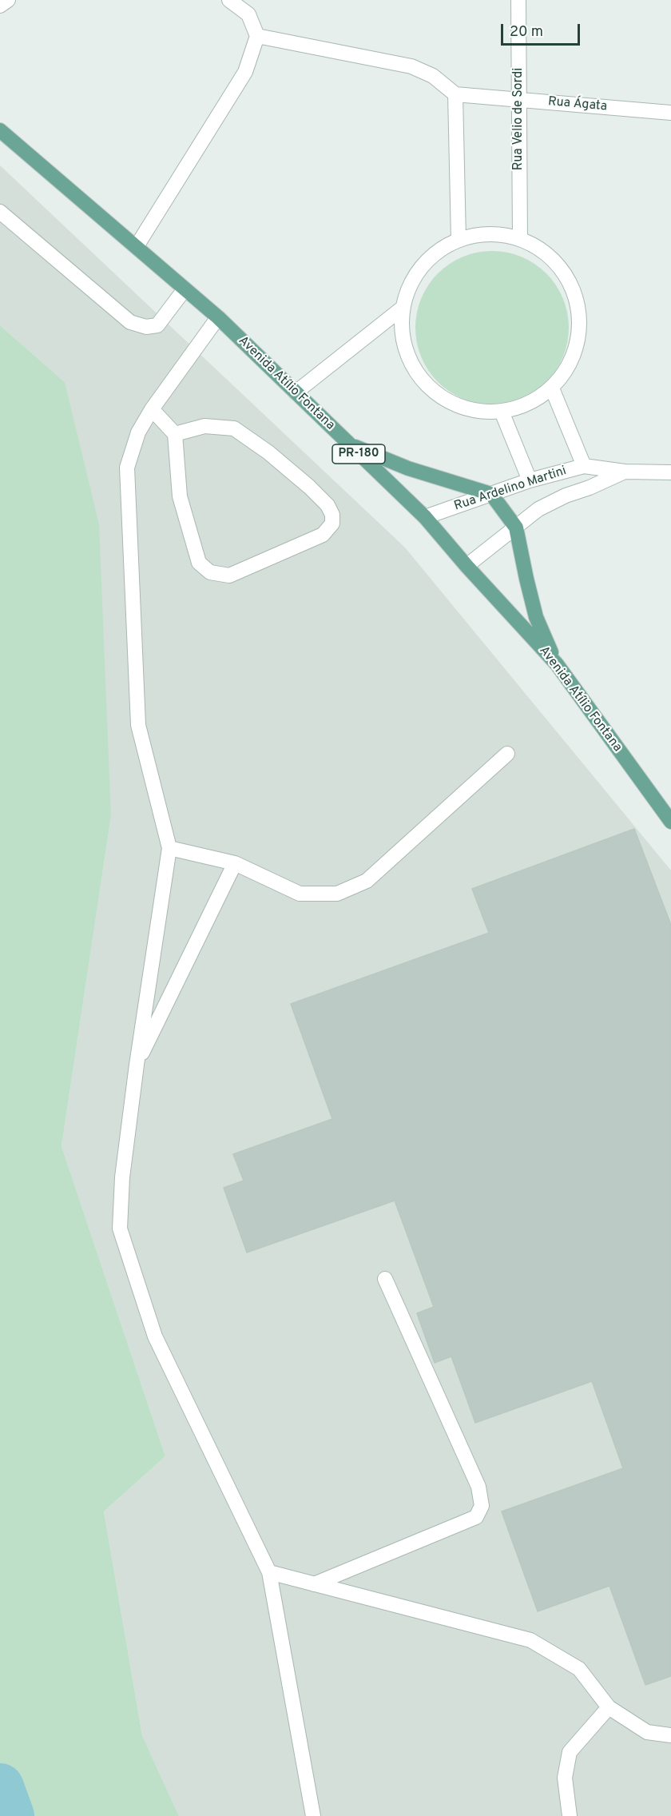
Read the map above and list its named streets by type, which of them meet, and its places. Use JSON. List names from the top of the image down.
{
  "streets": {
    "main road": ["Avenida Atílio Fontana", "PR-180"],
    "street": ["Rua Ágata", "Rua Velio de Sordi", "Rua Ardelino Martini"]
  },
  "crossings": [
    ["Rua Ágata", "Rua Velio de Sordi"],
    ["Avenida Atílio Fontana", "Rua Ardelino Martini"]
  ],
  "scale_bar": "20 m"
}
